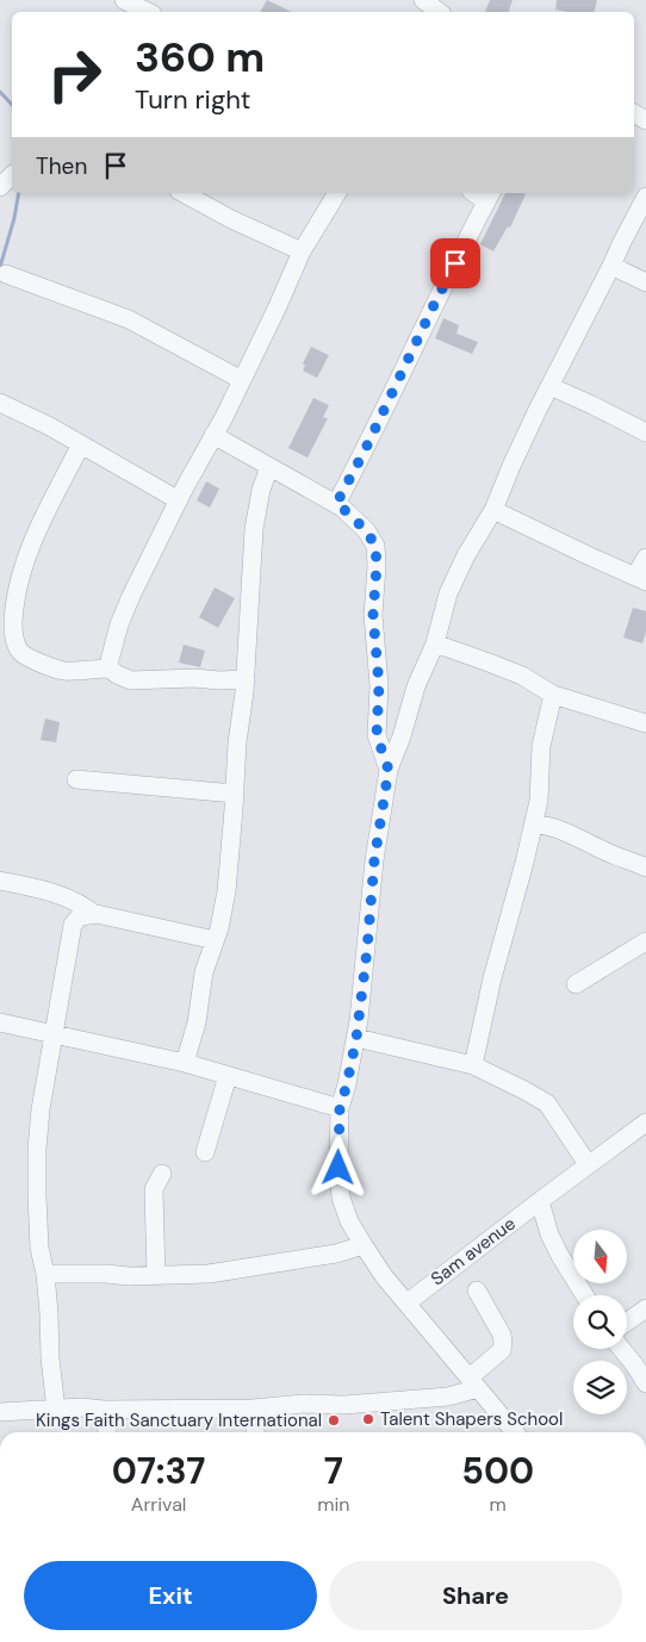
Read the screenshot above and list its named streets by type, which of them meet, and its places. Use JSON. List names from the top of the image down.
{
  "streets": {
    "street": ["Sam avenue"]
  },
  "places": ["Talent Shapers School", "Kings Faith Sanctuary International"],
  "north": "bottom",
  "page": {
    "turn": ["360 m", "Turn right"],
    "then": "Then",
    "eta": [
      "07:37",
      "Arrival",
      "7",
      "min",
      "500",
      "m"
    ],
    "buttons": ["Exit", "Share"]
  }
}
